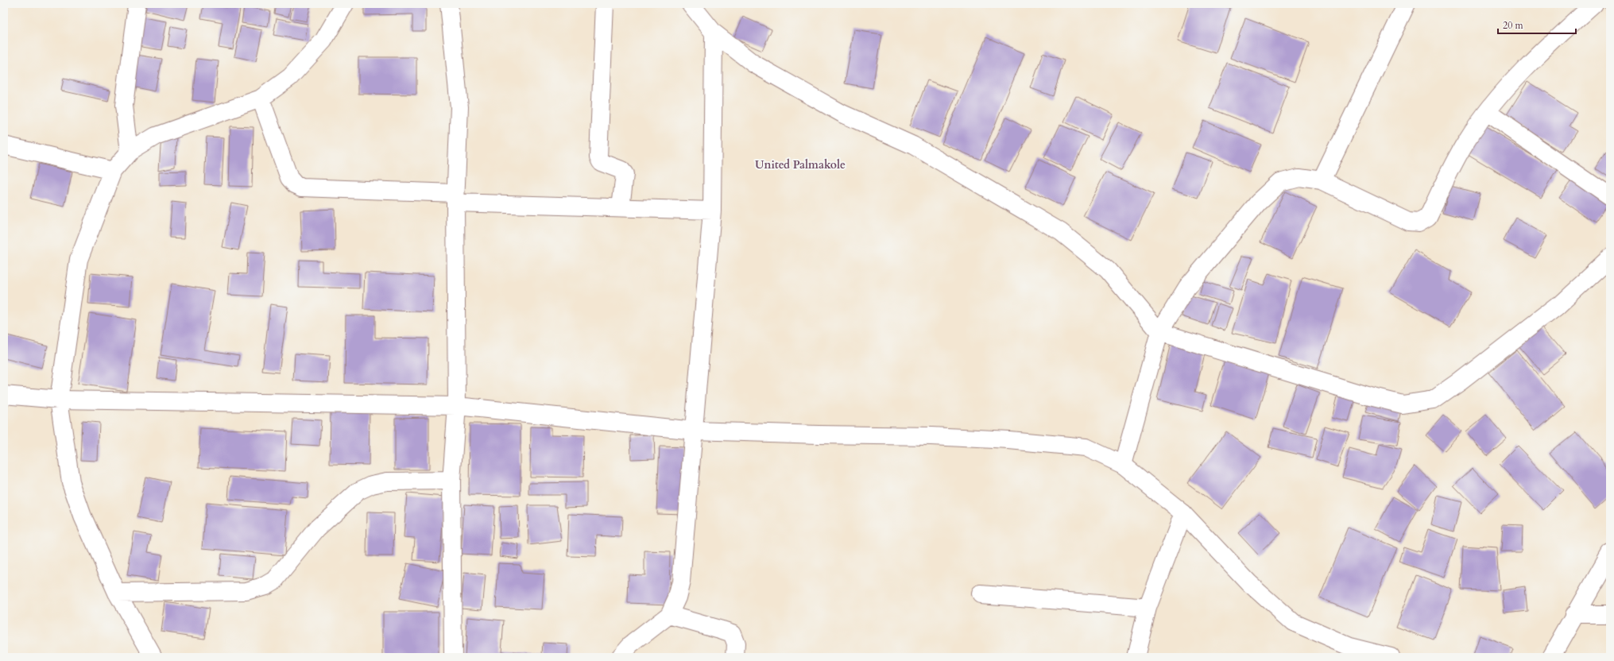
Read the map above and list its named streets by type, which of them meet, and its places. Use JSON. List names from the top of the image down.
{
  "districts": ["United Palmakole"],
  "scale_bar": "20 m"
}
